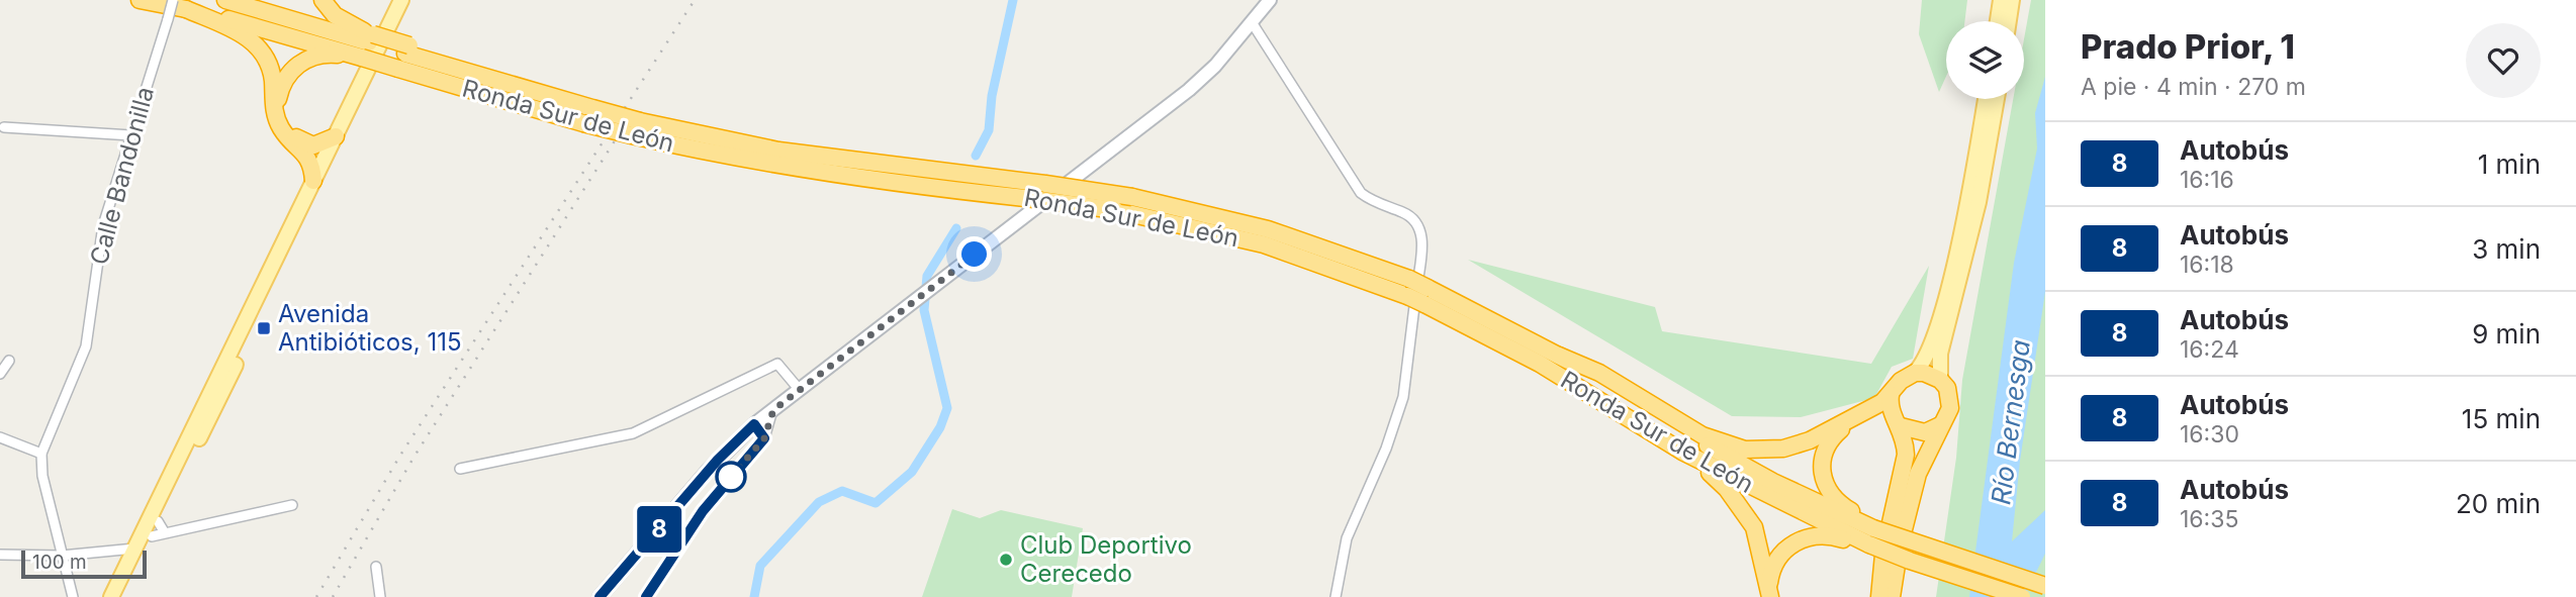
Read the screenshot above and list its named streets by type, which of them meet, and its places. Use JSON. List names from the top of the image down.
{
  "streets": {
    "highway": ["Ronda Sur de León"],
    "street": ["Calle Bandonilla"]
  },
  "crossings": [
    ["Ronda Sur de León", "Calle Bandonilla"]
  ],
  "water": ["Río Bernesga"],
  "places": {
    "transit": ["Avenida Antibióticos, 115"],
    "other": ["Club Deportivo Cerecedo"]
  },
  "lines": ["bus line 8"],
  "scale_bar": "100 m",
  "page": {
    "on_map": "8",
    "heading": ["Prado Prior, 1", "A pie · 4 min · 270 m"],
    "list": [
      {
        "mark": "8",
        "name": "Autobús",
        "note": "16:16",
        "value": "1 min"
      },
      {
        "mark": "8",
        "name": "Autobús",
        "note": "16:18",
        "value": "3 min"
      },
      {
        "mark": "8",
        "name": "Autobús",
        "note": "16:24",
        "value": "9 min"
      },
      {
        "mark": "8",
        "name": "Autobús",
        "note": "16:30",
        "value": "15 min"
      },
      {
        "mark": "8",
        "name": "Autobús",
        "note": "16:35",
        "value": "20 min"
      }
    ],
    "scale": "100 m"
  }
}
